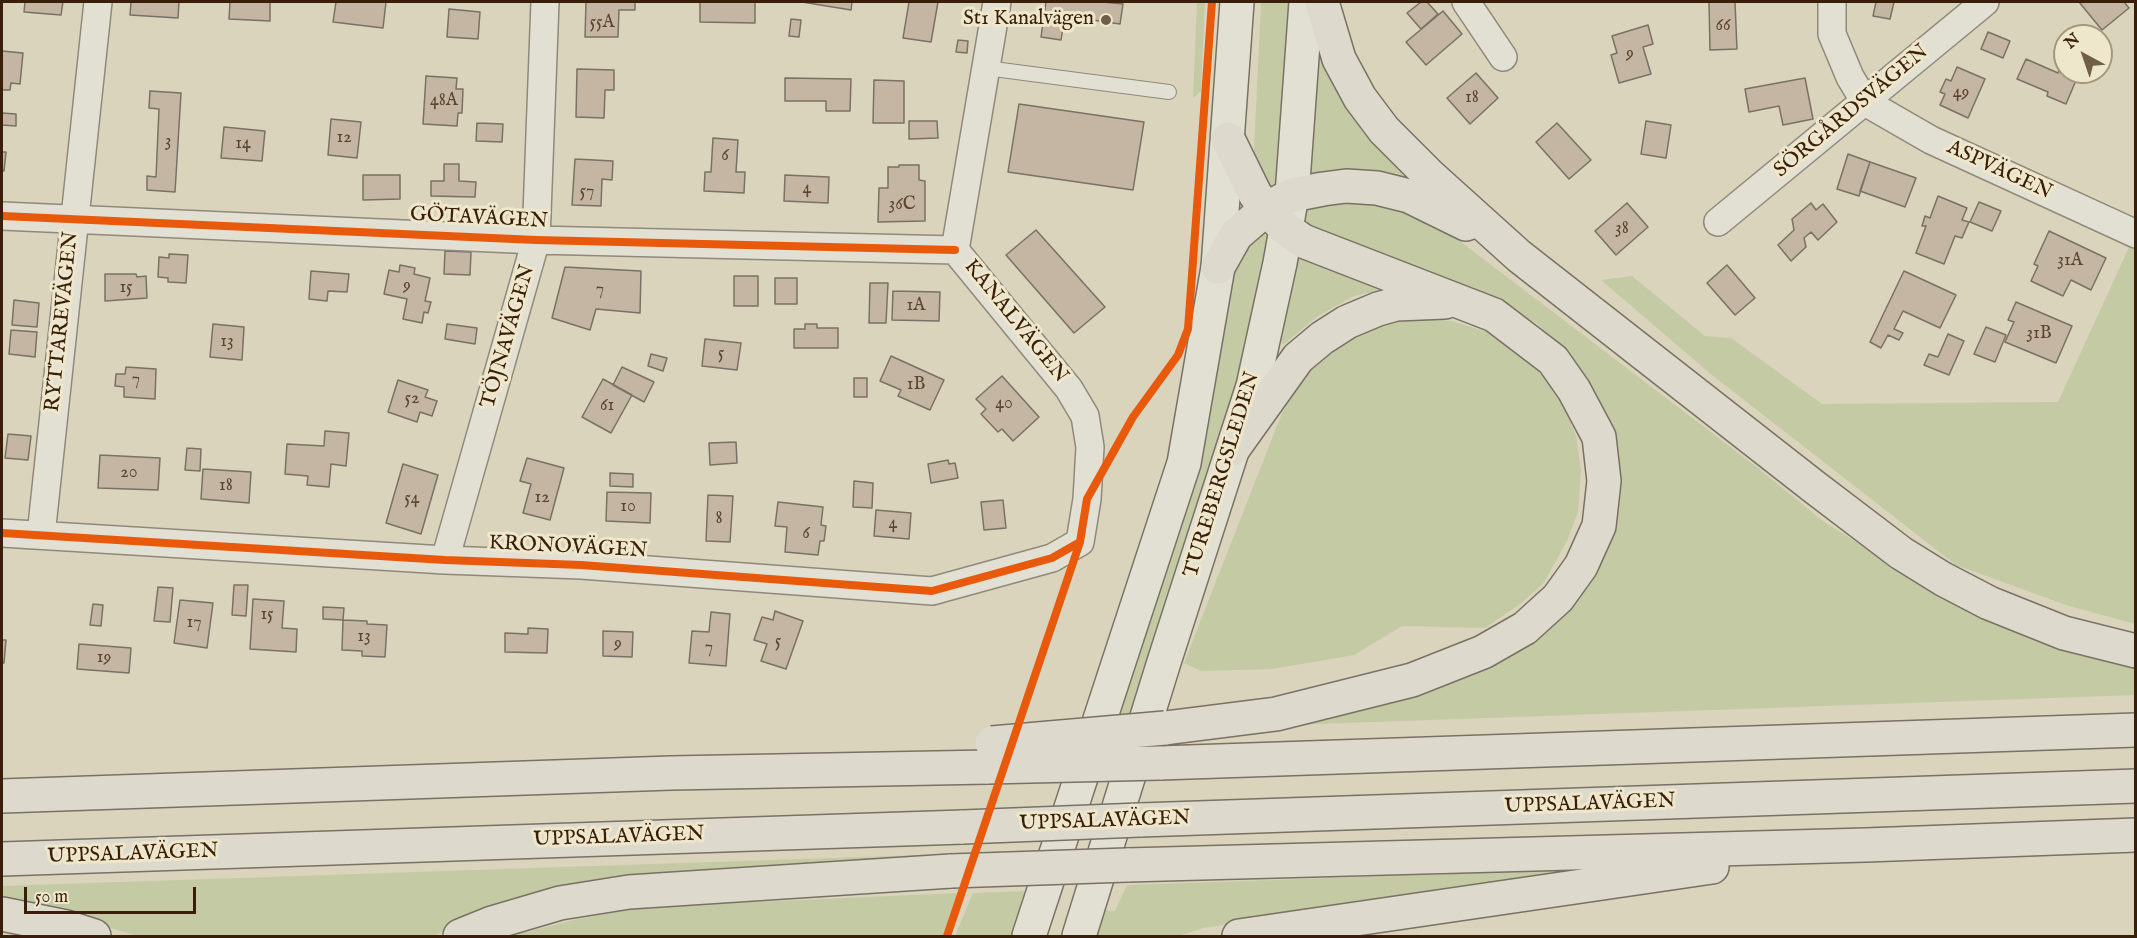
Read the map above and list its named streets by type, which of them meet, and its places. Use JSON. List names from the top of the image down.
{
  "streets": {
    "highway": ["UPPSALAVÄGEN"],
    "main road": ["TUREBERGSLEDEN"],
    "street": [
      "SÖRGÅRDSVÄGEN",
      "ASPVÄGEN",
      "GÖTAVÄGEN",
      "RYTTAREVÄGEN",
      "KANALVÄGEN",
      "TÖJNAVÄGEN",
      "KRONOVÄGEN"
    ]
  },
  "crossings": [
    ["SÖRGÅRDSVÄGEN", "ASPVÄGEN"],
    ["GÖTAVÄGEN", "RYTTAREVÄGEN"],
    ["GÖTAVÄGEN", "KANALVÄGEN"],
    ["GÖTAVÄGEN", "TÖJNAVÄGEN"],
    ["RYTTAREVÄGEN", "KRONOVÄGEN"],
    ["KANALVÄGEN", "KRONOVÄGEN"],
    ["TÖJNAVÄGEN", "KRONOVÄGEN"]
  ],
  "places": ["St1 Kanalvägen"],
  "house_numbers": [
    "55A",
    "66",
    "9",
    "49",
    "18",
    "48A",
    "12",
    "3",
    "14",
    "6",
    "4",
    "57",
    "36C",
    "38",
    "31A",
    "9",
    "15",
    "7",
    "1A",
    "31B",
    "13",
    "5",
    "7",
    "1B",
    "52",
    "40",
    "61",
    "20",
    "18",
    "12",
    "54",
    "10",
    "8",
    "4",
    "6",
    "15",
    "17",
    "13",
    "5",
    "9",
    "7",
    "19"
  ],
  "scale_bar": "50 m",
  "north": "top left"
}
